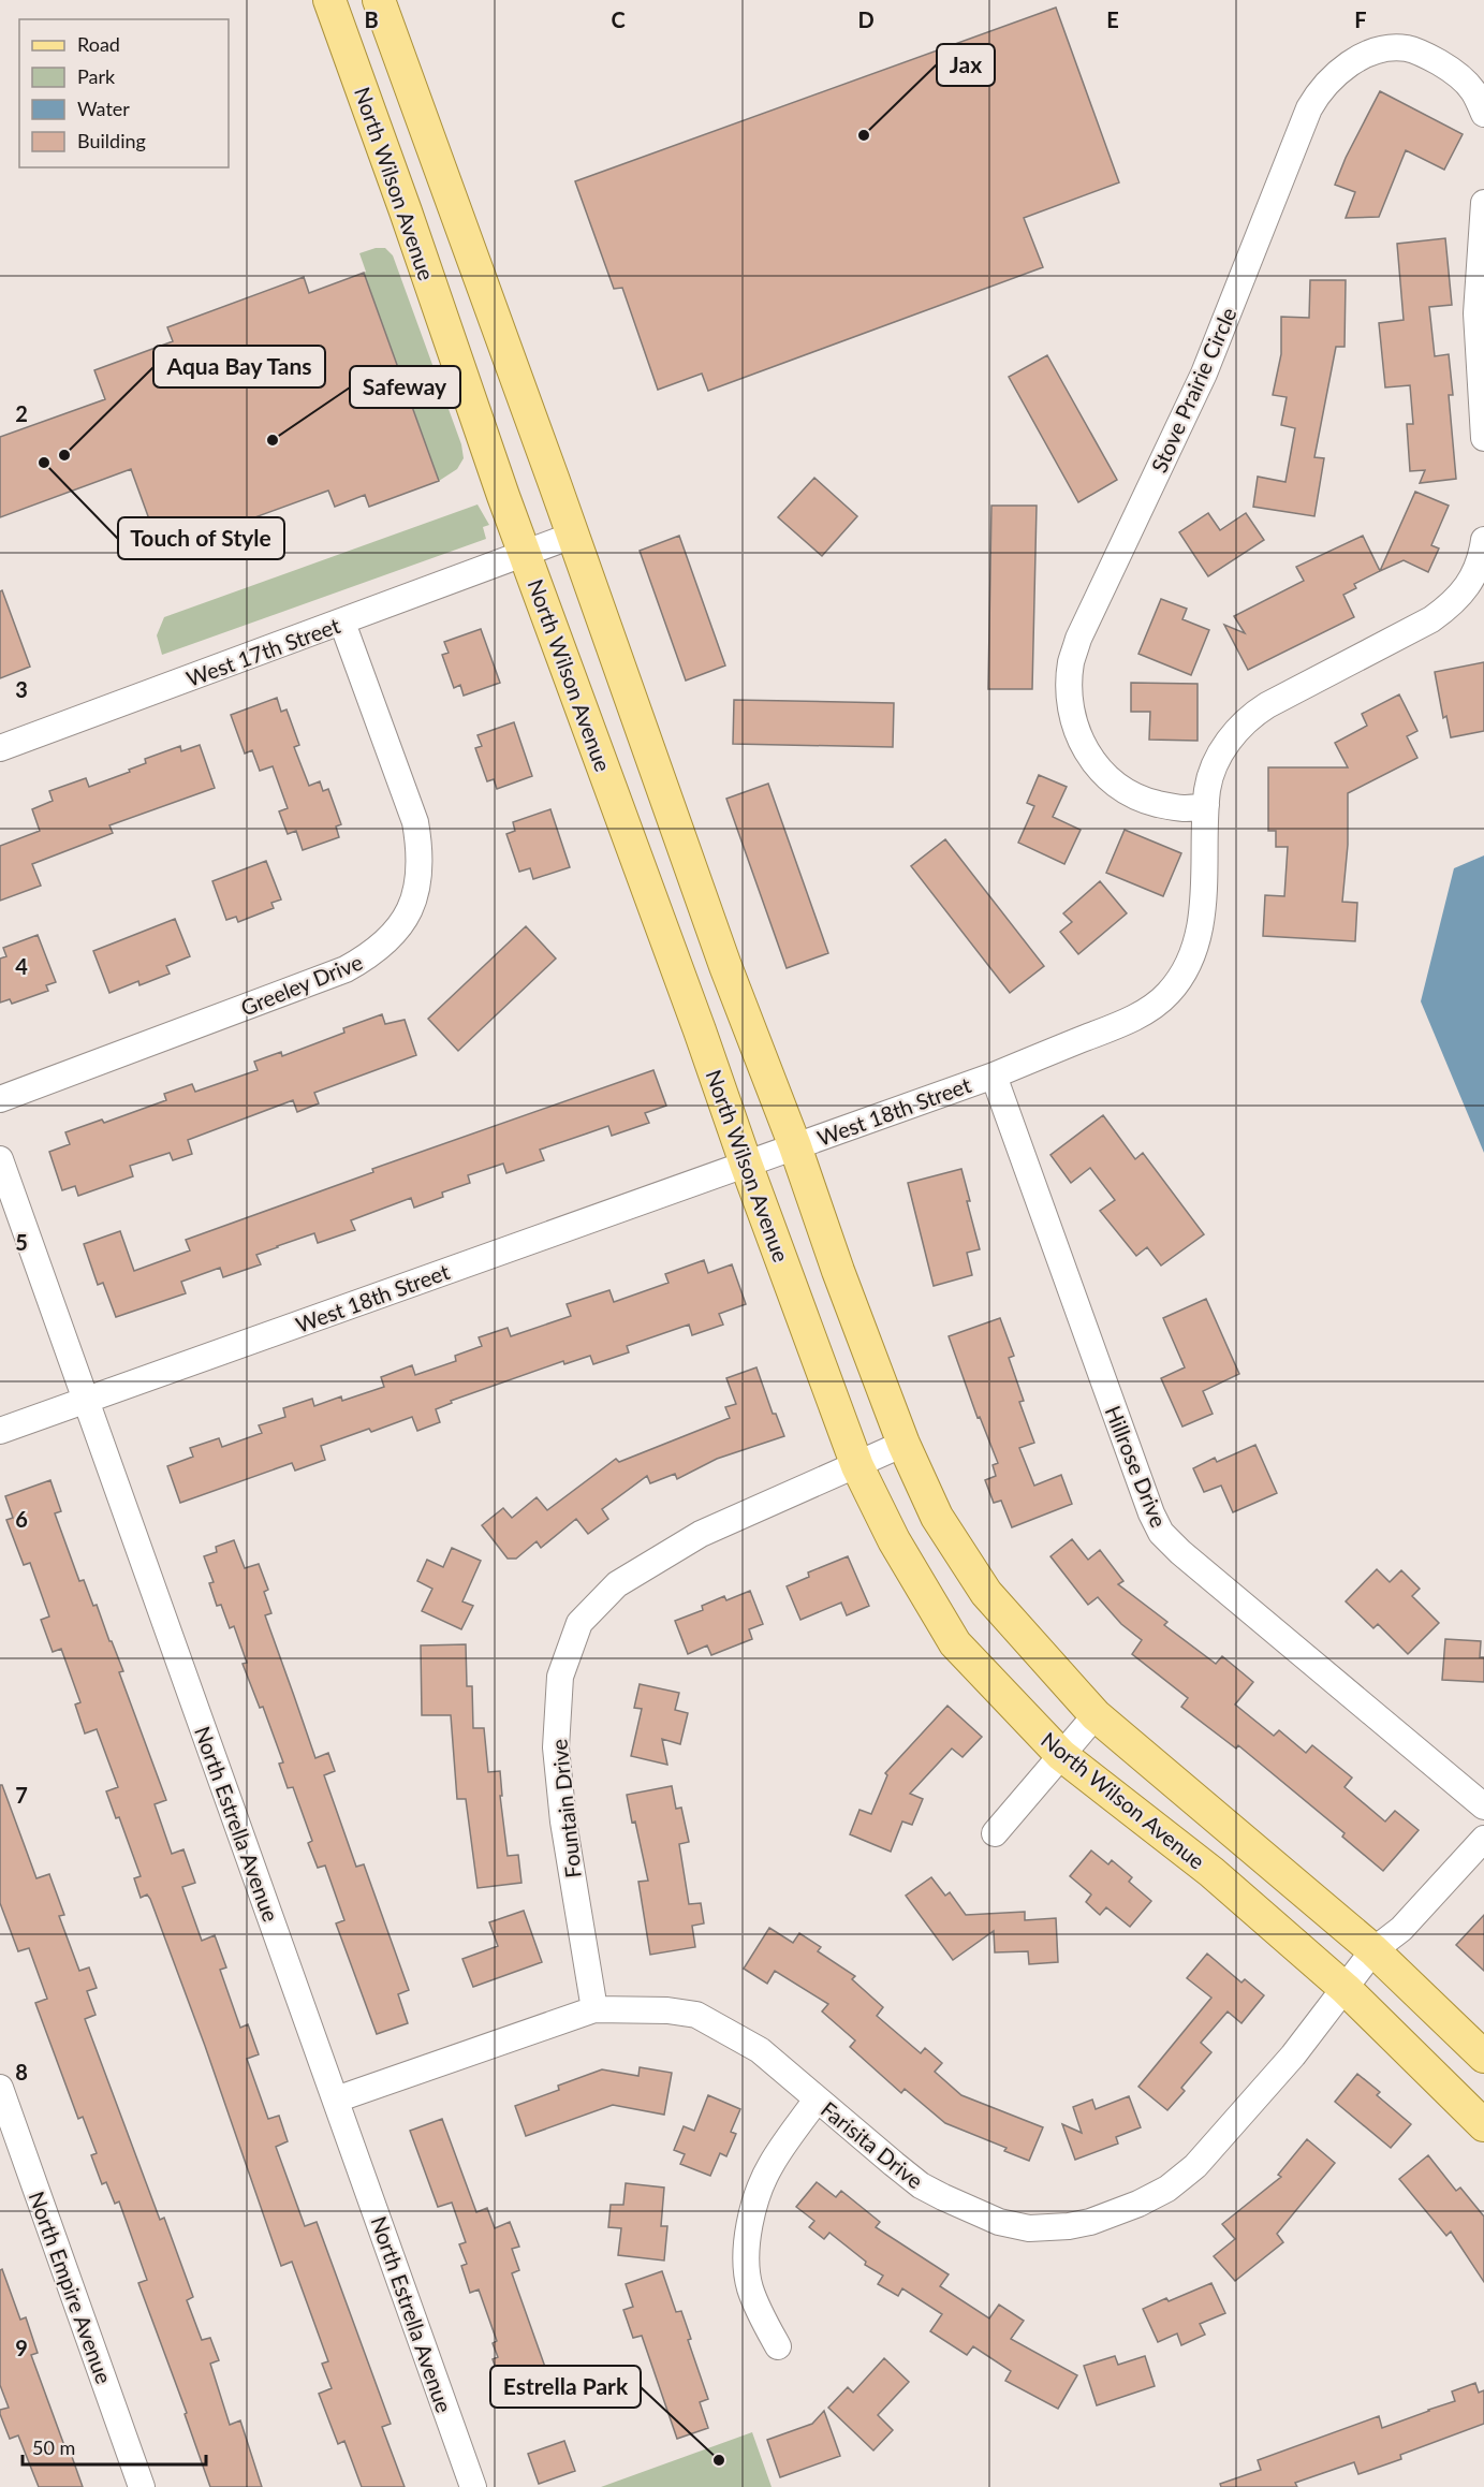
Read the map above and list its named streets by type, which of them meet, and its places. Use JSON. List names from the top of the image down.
{
  "streets": {
    "main road": ["North Wilson Avenue"],
    "street": [
      "Stove Prairie Circle",
      "West 17th Street",
      "Greeley Drive",
      "West 18th Street",
      "Hillrose Drive",
      "Fountain Drive",
      "North Estrella Avenue",
      "Farisita Drive",
      "North Empire Avenue"
    ]
  },
  "crossings": [
    ["North Wilson Avenue", "West 17th Street"],
    ["North Wilson Avenue", "West 18th Street"],
    ["North Wilson Avenue", "Fountain Drive"],
    ["North Wilson Avenue", "Farisita Drive"],
    ["West 17th Street", "Greeley Drive"],
    ["West 18th Street", "Hillrose Drive"],
    ["West 18th Street", "North Estrella Avenue"],
    ["Fountain Drive", "Farisita Drive"],
    ["North Estrella Avenue", "Farisita Drive"]
  ],
  "places": [
    "Jax",
    "Safeway",
    "Aqua Bay Tans",
    "Touch of Style",
    "Estrella Park"
  ],
  "legend": [
    "Road",
    "Park",
    "Water",
    "Building"
  ],
  "scale_bar": "50 m",
  "grid": {
    "columns": [
      "B",
      "C",
      "D",
      "E",
      "F"
    ],
    "rows": [
      "2",
      "3",
      "4",
      "5",
      "6",
      "7",
      "8",
      "9"
    ]
  }
}
